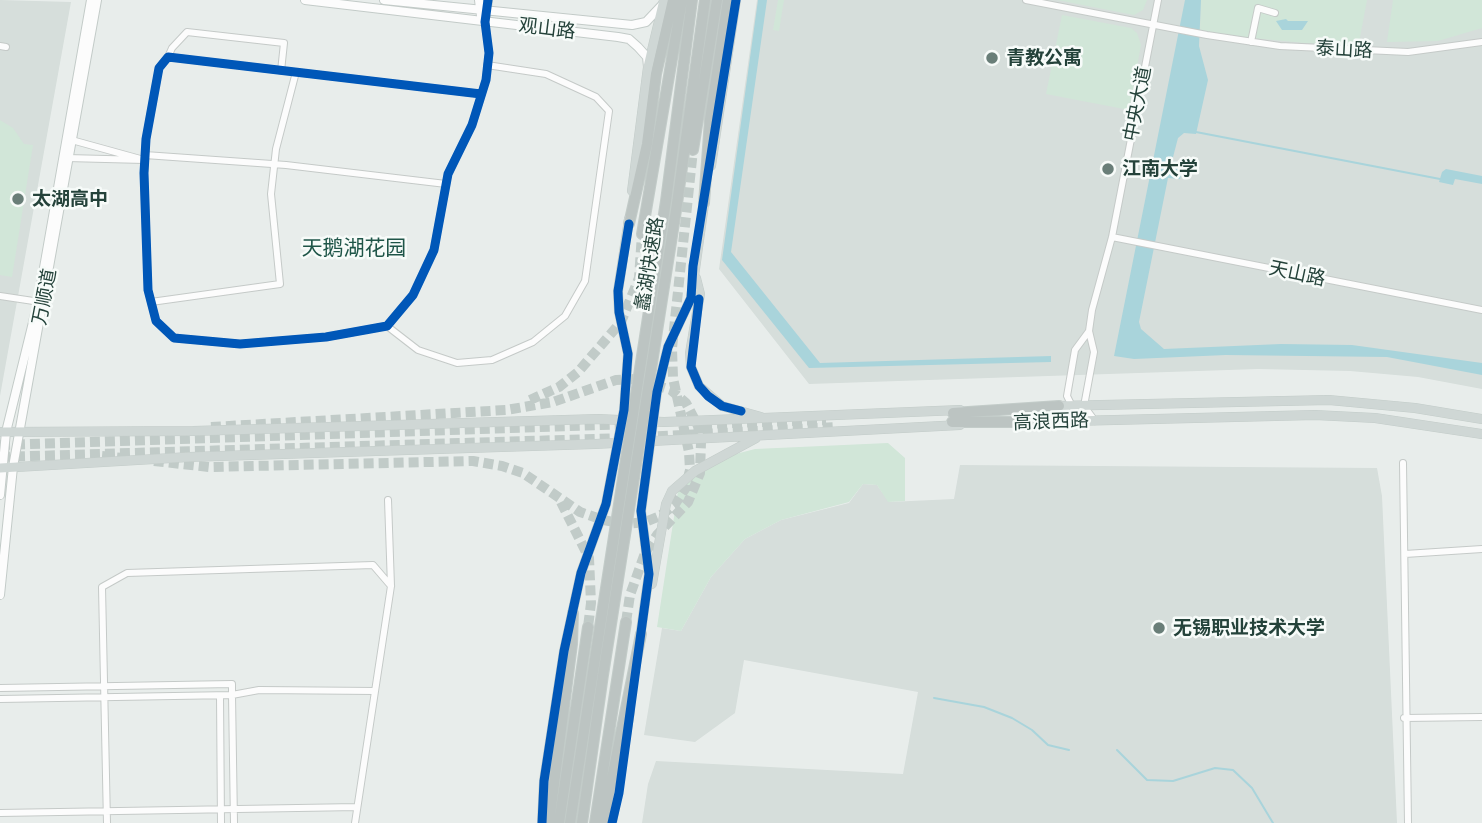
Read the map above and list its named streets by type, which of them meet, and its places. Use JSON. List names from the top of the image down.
{
  "streets": {
    "highway": ["蠡湖快速路"],
    "main road": ["高浪西路"],
    "street": [
      "观山路",
      "泰山路",
      "中央大道",
      "天山路",
      "万顺道"
    ]
  },
  "crossings": [
    ["泰山路", "中央大道"],
    ["中央大道", "天山路"],
    ["万顺道", "高浪西路"]
  ],
  "districts": ["天鹅湖花园"],
  "places": [
    "青教公寓",
    "江南大学",
    "太湖高中",
    "无锡职业技术大学"
  ]
}
